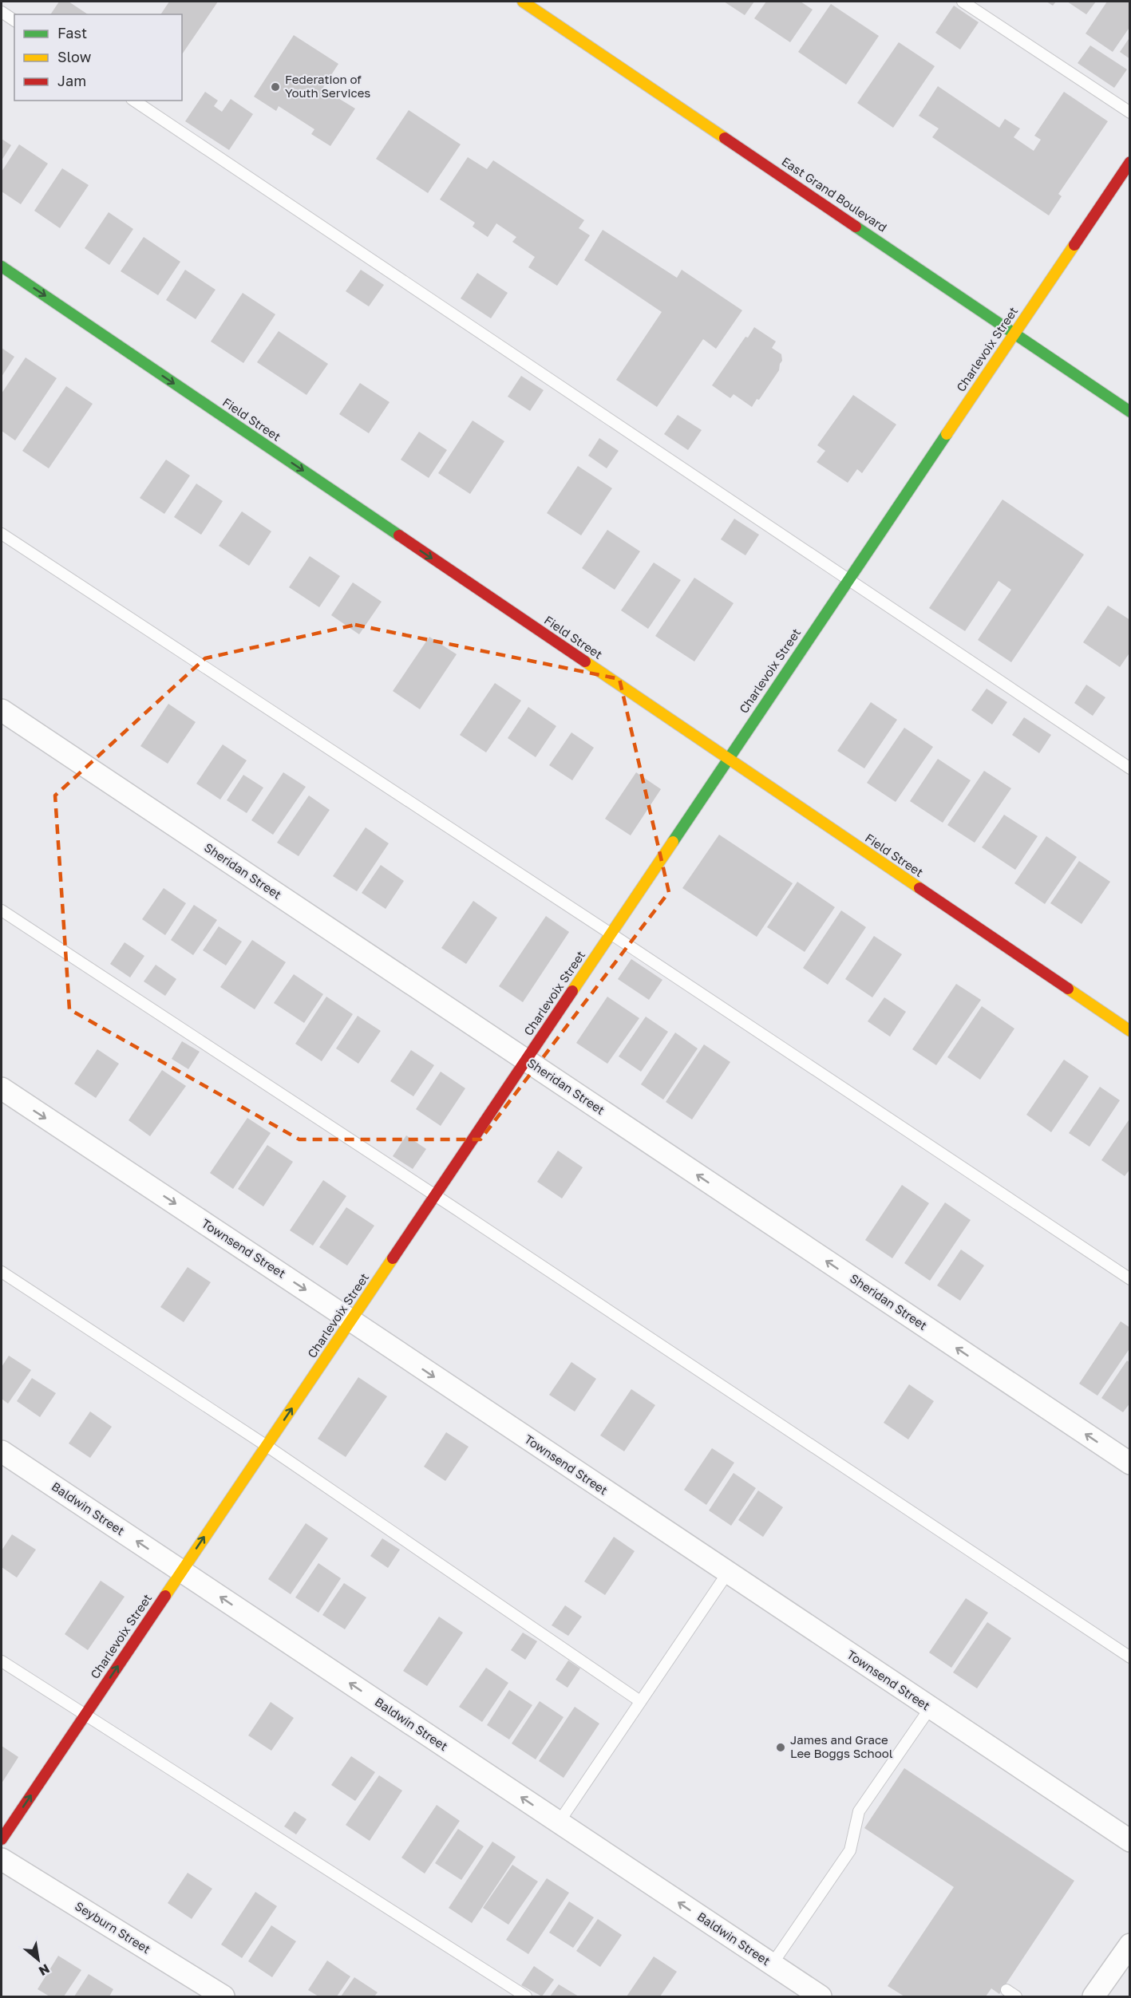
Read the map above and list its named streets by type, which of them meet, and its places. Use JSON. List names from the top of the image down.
{
  "streets": {
    "street": [
      "East Grand Boulevard",
      "Charlevoix Street",
      "Field Street",
      "Sheridan Street",
      "Townsend Street",
      "Baldwin Street",
      "Seyburn Street"
    ]
  },
  "crossings": [
    ["East Grand Boulevard", "Charlevoix Street"],
    ["Charlevoix Street", "Field Street"],
    ["Charlevoix Street", "Sheridan Street"],
    ["Charlevoix Street", "Townsend Street"],
    ["Charlevoix Street", "Baldwin Street"]
  ],
  "one_way": [
    "Field Street",
    "Sheridan Street",
    "Townsend Street",
    "Baldwin Street"
  ],
  "places": ["Federation of Youth Services", "James and Grace Lee Boggs School"],
  "legend": ["Fast", "Slow", "Jam"],
  "north": "bottom right"
}
